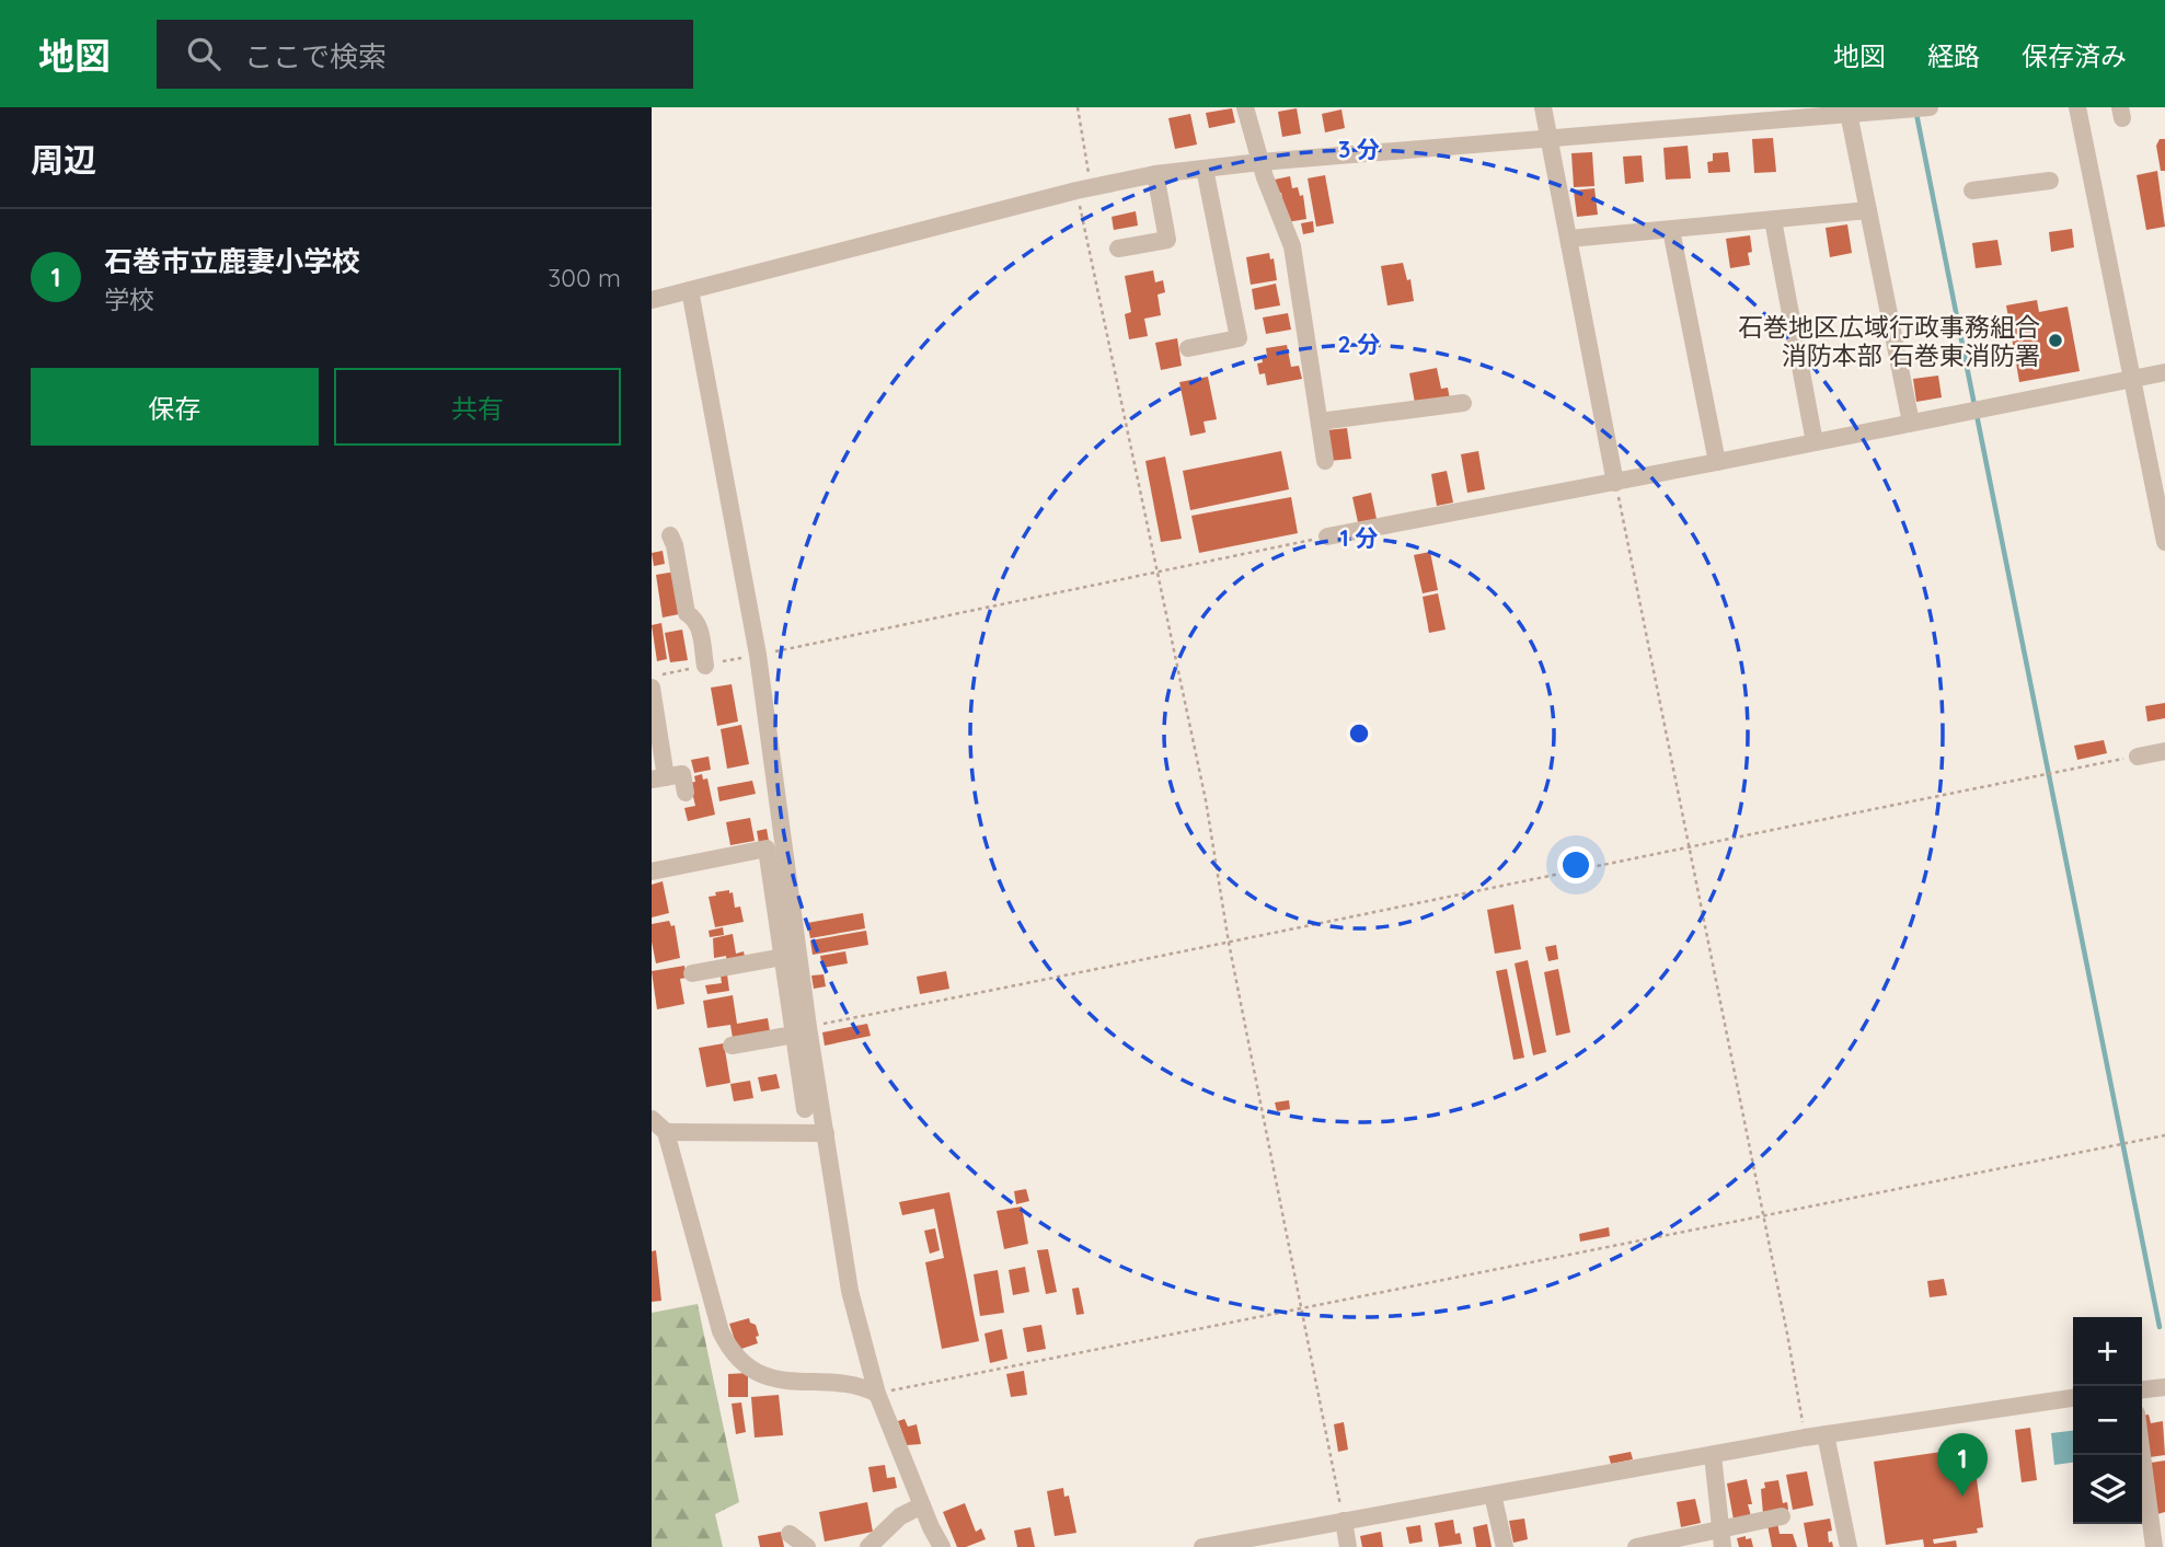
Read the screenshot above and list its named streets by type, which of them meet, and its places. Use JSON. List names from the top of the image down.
{
  "places": ["石巻地区広域行政事務組合 消防本部 石巻東消防署"],
  "page": {
    "header": "地図",
    "search": "ここで検索",
    "nav": ["地図", "経路", "保存済み"],
    "heading": "周辺",
    "list": [
      {
        "mark": "1",
        "name": "石巻市立鹿妻小学校",
        "note": "学校",
        "value": "300 m"
      }
    ],
    "buttons": ["保存", "共有"],
    "map_buttons": ["+", "−"],
    "pins": "1"
  },
  "rings": ["3 分", "2 分", "1 分"]
}
